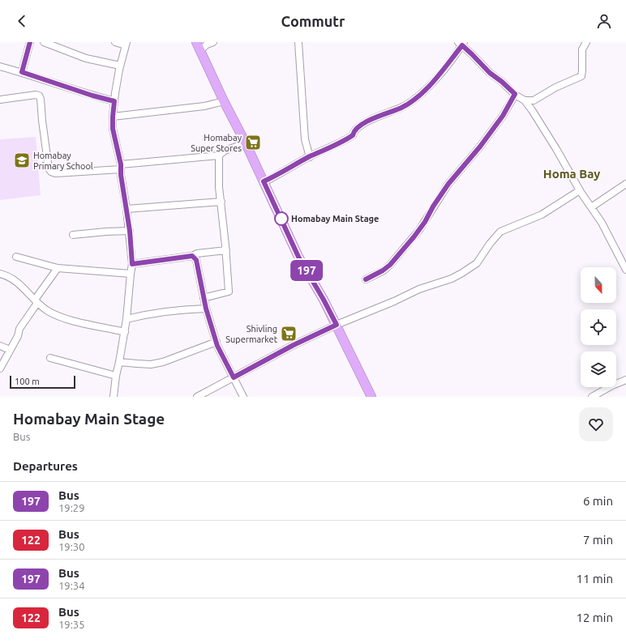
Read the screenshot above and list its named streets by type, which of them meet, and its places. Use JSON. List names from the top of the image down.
{
  "districts": ["Homa Bay"],
  "places": {
    "supermarket": ["Homabay Super Stores", "Shivling Supermarket"],
    "school or university": ["Homabay Primary School"],
    "other": ["Homabay Main Stage"]
  },
  "lines": ["bus line 197"],
  "scale_bar": "100 m",
  "north": "bottom",
  "page": {
    "header": "Commutr",
    "on_map": "197",
    "scale": "100 m",
    "heading": [
      ["Homabay Main Stage", "Bus"],
      "Departures"
    ],
    "list": [
      {
        "mark": "197",
        "name": "Bus",
        "note": "19:29",
        "value": "6 min"
      },
      {
        "mark": "122",
        "name": "Bus",
        "note": "19:30",
        "value": "7 min"
      },
      {
        "mark": "197",
        "name": "Bus",
        "note": "19:34",
        "value": "11 min"
      },
      {
        "mark": "122",
        "name": "Bus",
        "note": "19:35",
        "value": "12 min"
      }
    ]
  }
}
